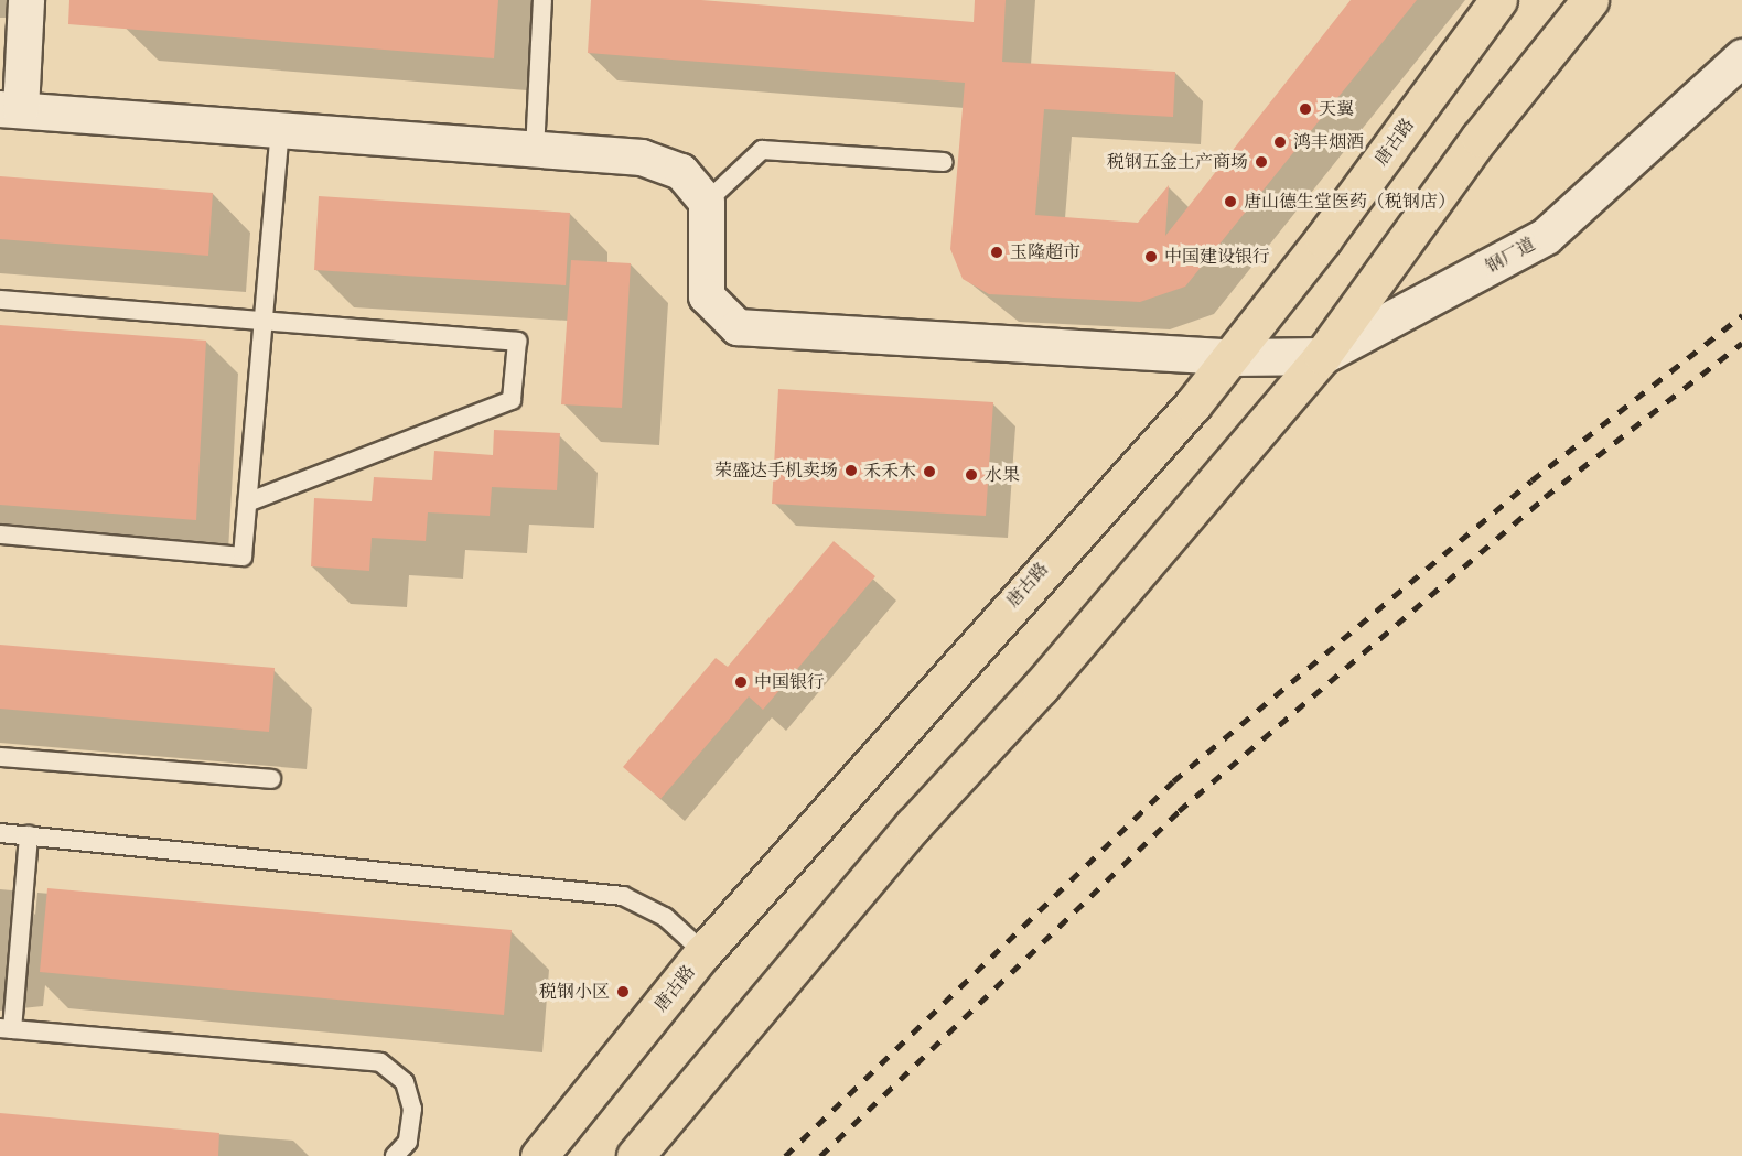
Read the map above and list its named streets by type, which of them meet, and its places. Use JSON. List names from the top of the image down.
{
  "streets": {
    "main road": ["唐古路"],
    "street": ["钢厂道"]
  },
  "crossings": [
    ["唐古路", "钢厂道"]
  ],
  "places": [
    "天翼",
    "鸿丰烟酒",
    "税钢五金土产商场",
    "唐山德生堂医药（税钢店）",
    "玉隆超市",
    "中国建设银行",
    "荣盛达手机卖场",
    "禾禾木",
    "水果",
    "中国银行",
    "税钢小区"
  ]
}
